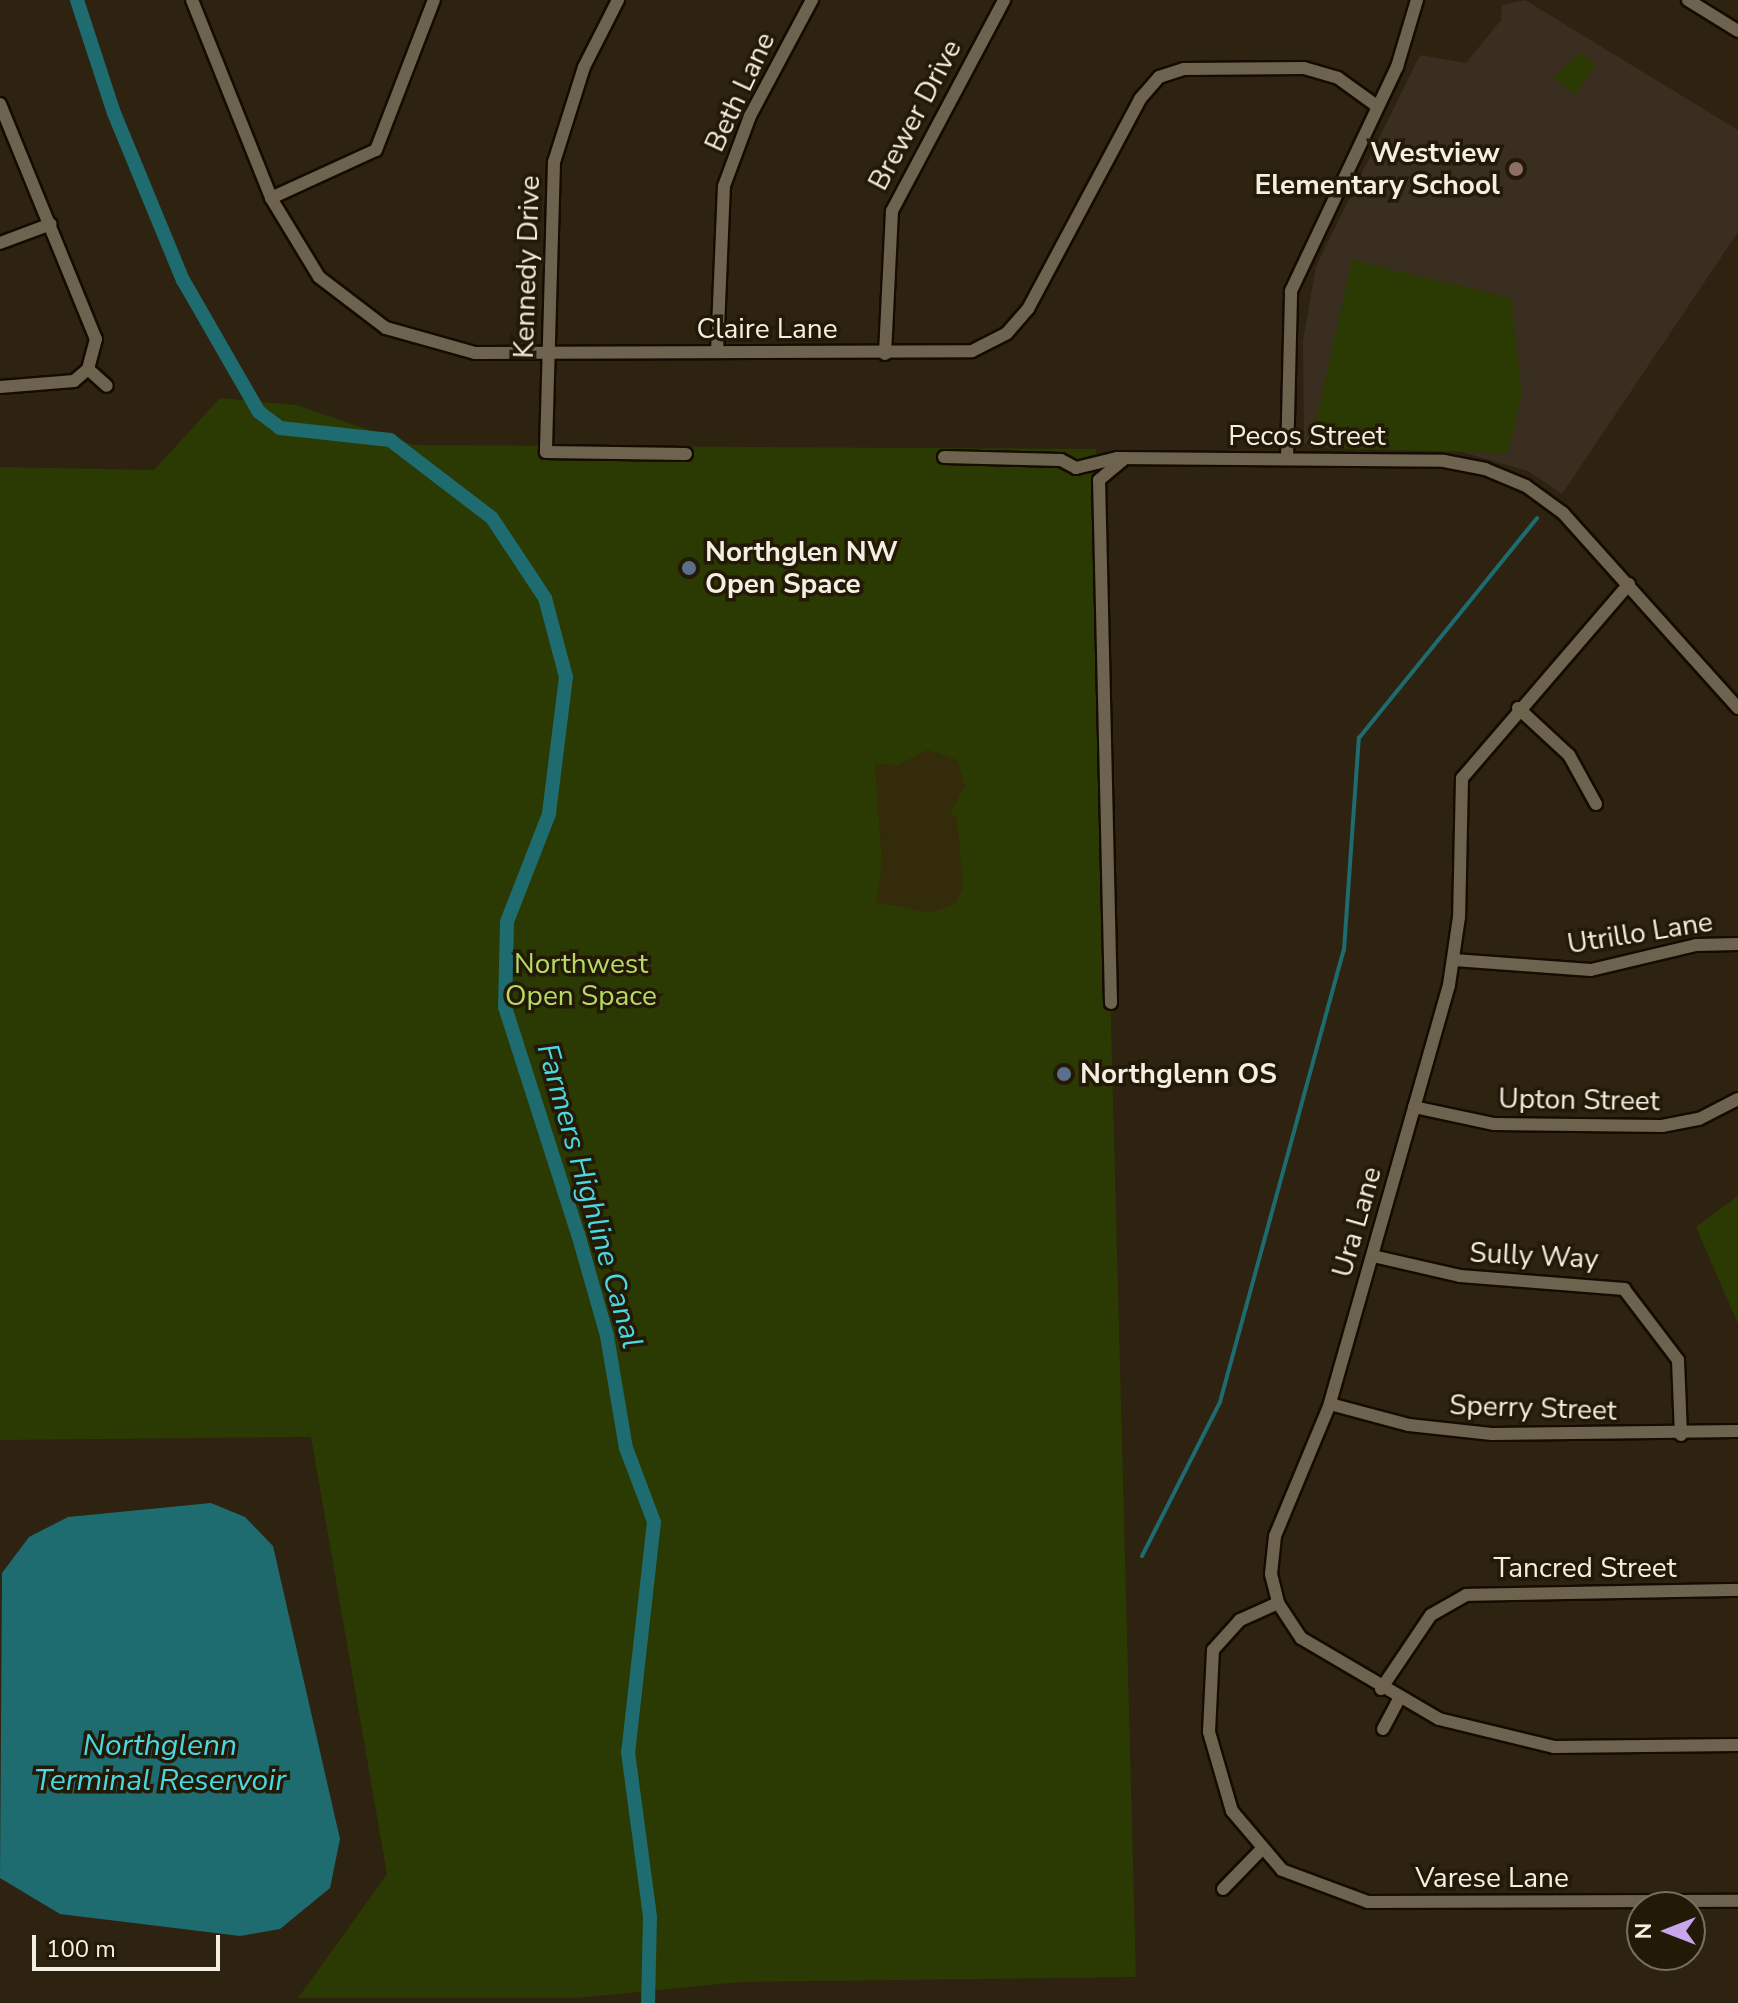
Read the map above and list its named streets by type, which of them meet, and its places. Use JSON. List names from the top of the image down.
{
  "streets": {
    "street": [
      "Beth Lane",
      "Brewer Drive",
      "Kennedy Drive",
      "Claire Lane",
      "Pecos Street",
      "Utrillo Lane",
      "Upton Street",
      "Ura Lane",
      "Sully Way",
      "Sperry Street",
      "Tancred Street",
      "Varese Lane"
    ]
  },
  "crossings": [
    ["Beth Lane", "Claire Lane"],
    ["Brewer Drive", "Claire Lane"],
    ["Kennedy Drive", "Claire Lane"],
    ["Pecos Street", "Ura Lane"],
    ["Utrillo Lane", "Ura Lane"],
    ["Upton Street", "Ura Lane"],
    ["Ura Lane", "Sully Way"],
    ["Ura Lane", "Sperry Street"],
    ["Ura Lane", "Varese Lane"],
    ["Sully Way", "Sperry Street"]
  ],
  "water": ["Farmers Highline Canal", "Northglenn Terminal Reservoir"],
  "parks": ["Northwest Open Space"],
  "places": ["Westview Elementary School", "Northglen NW Open Space", "Northglenn OS"],
  "scale_bar": "100 m",
  "north": "left"
}
